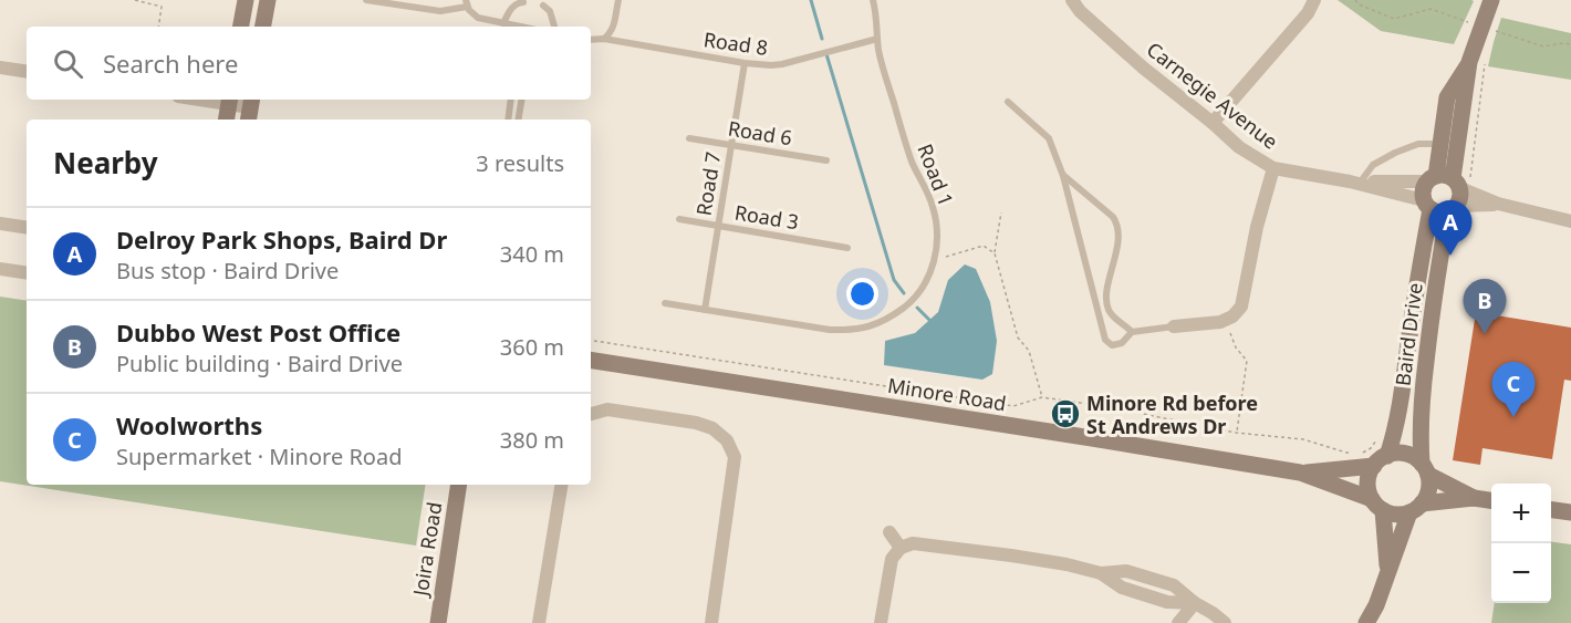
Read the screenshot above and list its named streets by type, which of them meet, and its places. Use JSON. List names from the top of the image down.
{
  "streets": {
    "street": [
      "Carnegie Avenue",
      "Baird Drive",
      "Minore Road",
      "Joira Road"
    ],
    "lane": [
      "Road 8",
      "Road 6",
      "Road 1",
      "Road 7",
      "Road 3"
    ]
  },
  "crossings": [
    ["Road 8", "Road 1"],
    ["Road 8", "Road 7"],
    ["Carnegie Avenue", "Baird Drive"],
    ["Road 6", "Road 7"],
    ["Road 1", "Road 7"],
    ["Road 7", "Road 3"],
    ["Baird Drive", "Minore Road"]
  ],
  "places": {
    "bus stop": ["Minore Rd before St Andrews Dr"]
  },
  "page": {
    "search": "Search here",
    "heading": ["Nearby", "3 results"],
    "pins": ["A", "B", "C"],
    "list": [
      {
        "mark": "A",
        "name": "Delroy Park Shops, Baird Dr",
        "note": "Bus stop · Baird Drive",
        "value": "340 m"
      },
      {
        "mark": "B",
        "name": "Dubbo West Post Office",
        "note": "Public building · Baird Drive",
        "value": "360 m"
      },
      {
        "mark": "C",
        "name": "Woolworths",
        "note": "Supermarket · Minore Road",
        "value": "380 m"
      }
    ],
    "map_buttons": ["+", "−"]
  }
}
